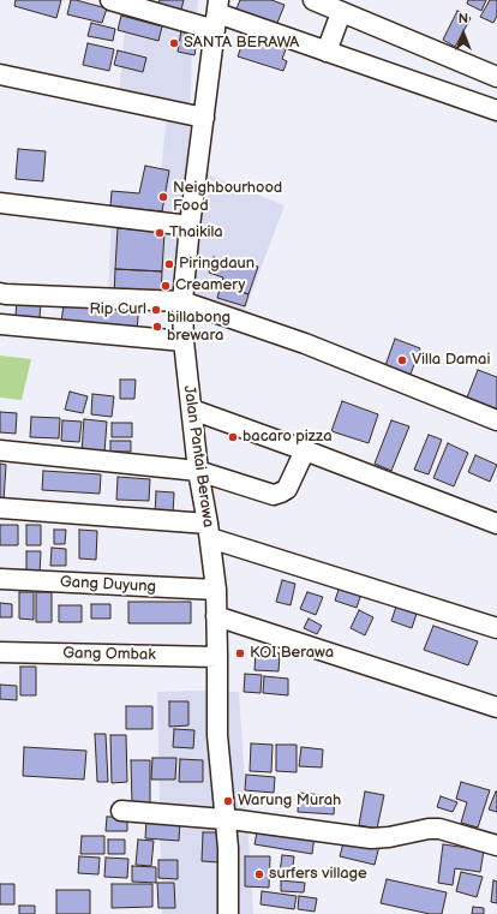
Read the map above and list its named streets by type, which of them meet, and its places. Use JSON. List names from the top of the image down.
{
  "streets": {
    "street": ["Jalan Pantai Berawa", "Gang Duyung", "Gang Ombak"]
  },
  "crossings": [
    ["Jalan Pantai Berawa", "Gang Duyung"],
    ["Jalan Pantai Berawa", "Gang Ombak"]
  ],
  "places": [
    "SANTA BERAWA",
    "Neighbourhood Food",
    "Thaikila",
    "Piringdaun",
    "Creamery",
    "Rip Curl",
    "billabong brewara",
    "Villa Damai",
    "bacaro pizza",
    "KOI Berawa",
    "Warung Murah",
    "surfers village"
  ],
  "north": "top"
}
